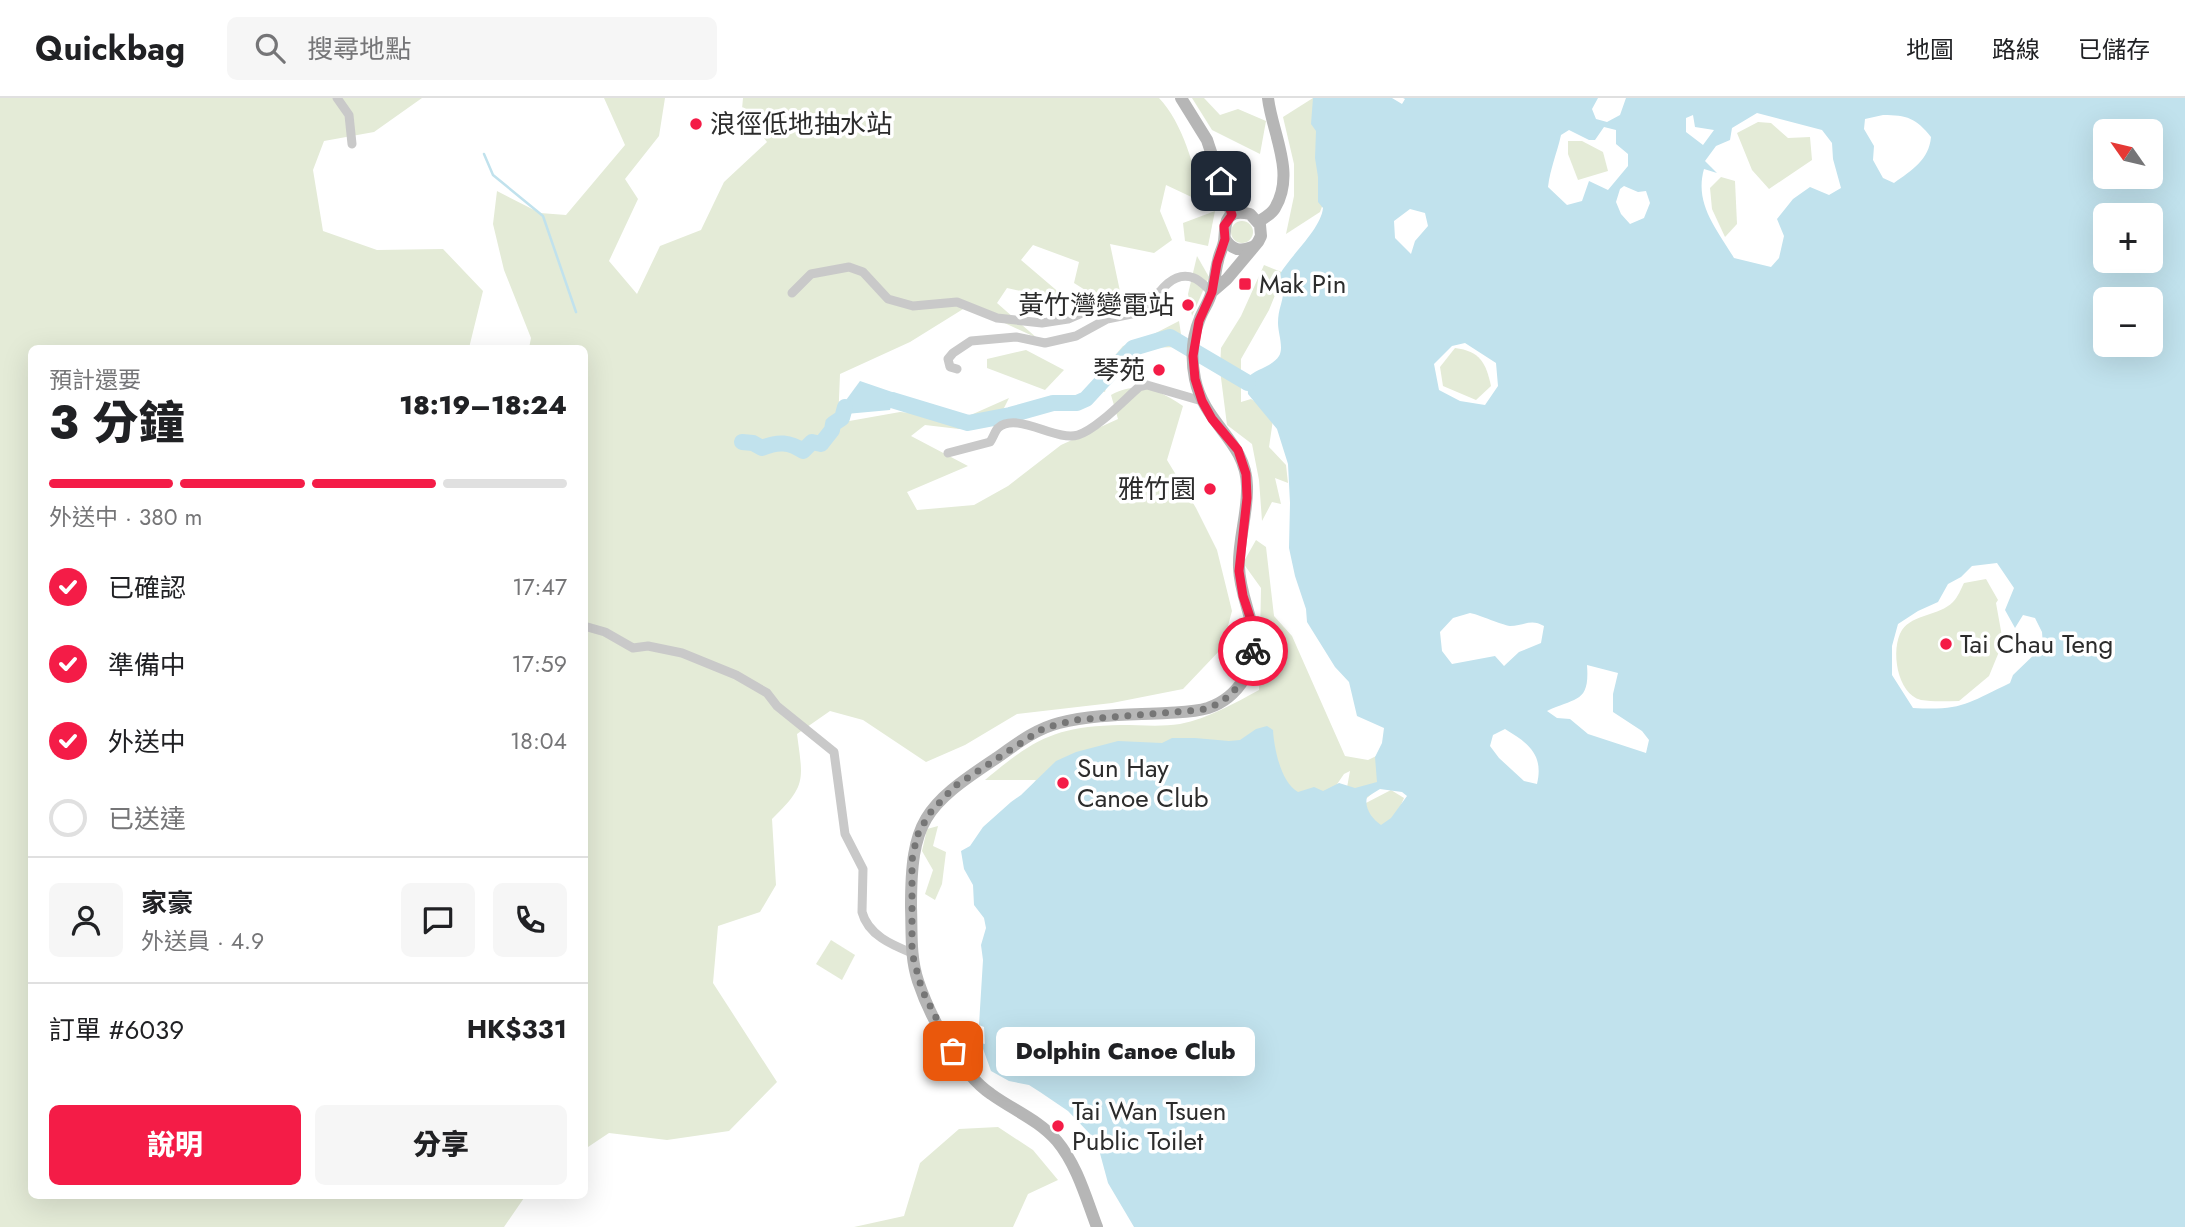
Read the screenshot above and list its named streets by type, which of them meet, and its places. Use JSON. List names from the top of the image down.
{
  "places": {
    "other": [
      "浪徑低地抽水站",
      "黃竹灣變電站",
      "琴苑",
      "雅竹園",
      "Tai Chau Teng",
      "Sun Hay Canoe Club",
      "Dolphin Canoe Club",
      "Tai Wan Tsuen Public Toilet"
    ],
    "transit": ["Mak Pin"]
  },
  "north": "top left",
  "page": {
    "header": "Quickbag",
    "search": "搜尋地點",
    "nav": ["地圖", "路線", "已儲存"],
    "map_buttons": ["+", "−"],
    "heading": ["3 分鐘", "預計還要", "18:19–18:24"],
    "panel": [
      "家豪",
      "外送員 · 4.9",
      "訂單 #6039",
      "HK$331"
    ],
    "bar": "外送中 · 380 m",
    "list": [
      ["已確認", "17:47"],
      ["準備中", "17:59"],
      ["外送中", "18:04"],
      "已送達"
    ],
    "bubble": "Dolphin Canoe Club",
    "buttons": ["說明", "分享"]
  }
}
